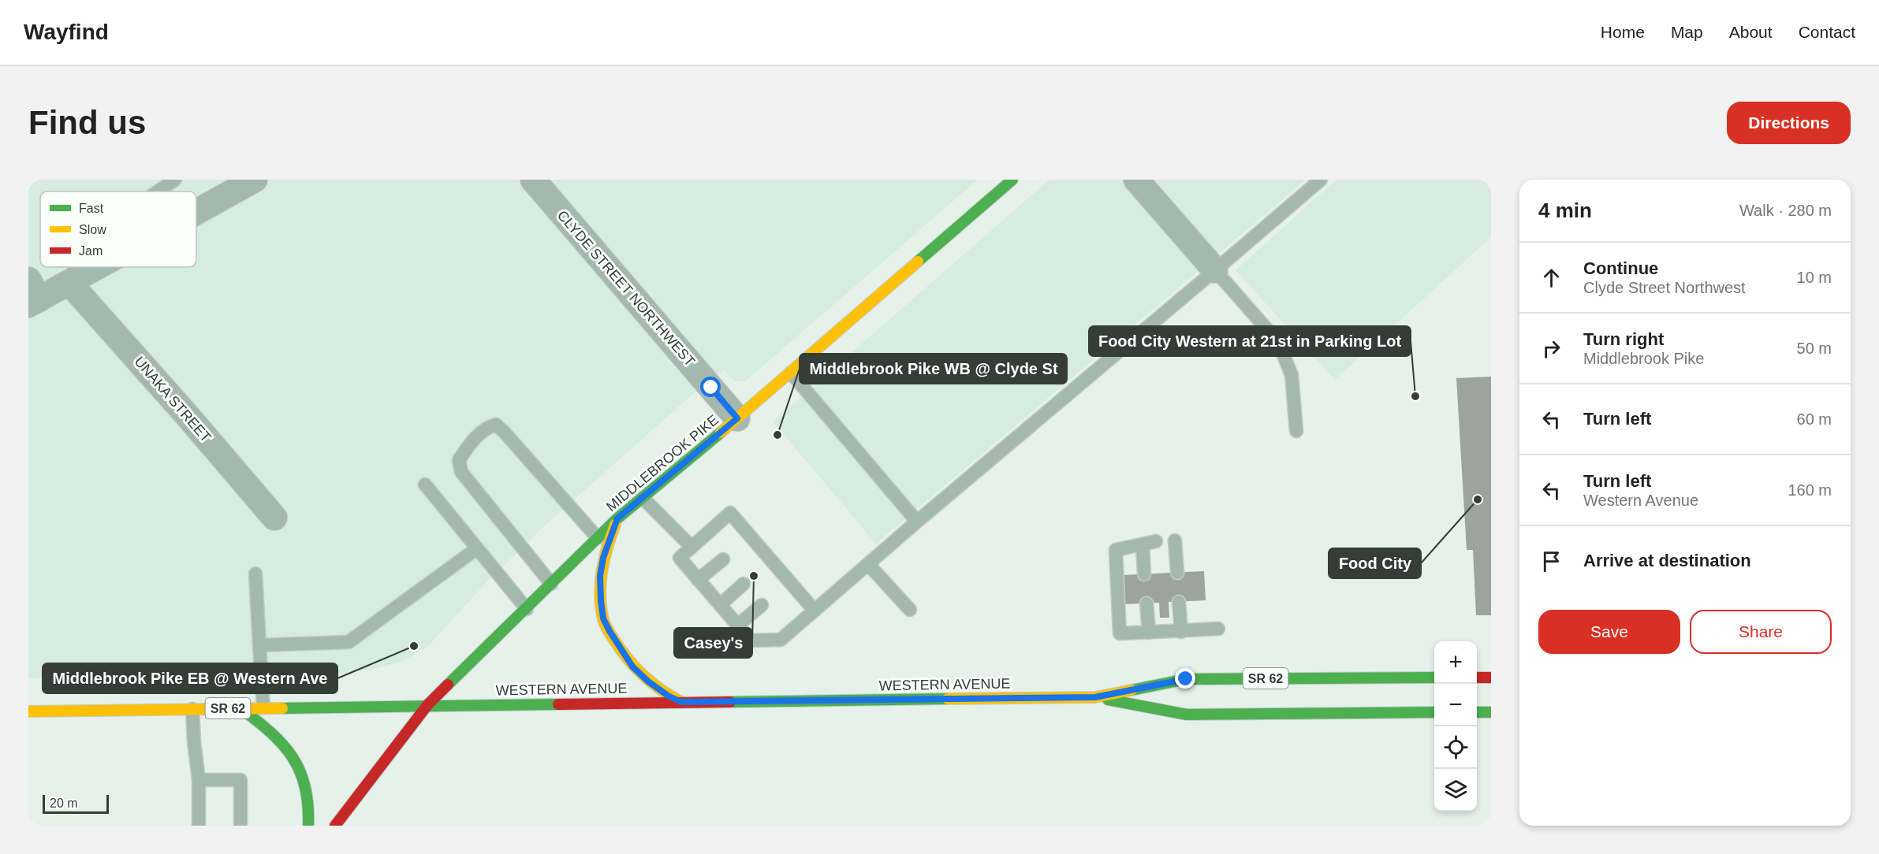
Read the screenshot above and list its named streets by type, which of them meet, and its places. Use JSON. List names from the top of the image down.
{
  "streets": {
    "main road": ["MIDDLEBROOK PIKE", "SR 62", "WESTERN AVENUE"],
    "street": ["CLYDE STREET NORTHWEST", "UNAKA STREET"]
  },
  "crossings": [
    ["CLYDE STREET NORTHWEST", "MIDDLEBROOK PIKE"],
    ["MIDDLEBROOK PIKE", "WESTERN AVENUE"]
  ],
  "places": [
    "Food City Western at 21st in Parking Lot",
    "Middlebrook Pike WB @ Clyde St",
    "Food City",
    "Casey's",
    "Middlebrook Pike EB @ Western Ave"
  ],
  "legend": ["Fast", "Slow", "Jam"],
  "scale_bar": "20 m",
  "page": {
    "header": "Wayfind",
    "nav": [
      "Home",
      "Map",
      "About",
      "Contact"
    ],
    "buttons": [
      "Directions",
      ["Save", "Share"]
    ],
    "title": "Find us",
    "heading": ["4 min", "Walk · 280 m"],
    "list": [
      ["Continue", "Clyde Street Northwest", "10 m"],
      ["Turn right", "Middlebrook Pike", "50 m"],
      ["Turn left", "60 m"],
      ["Turn left", "Western Avenue", "160 m"],
      "Arrive at destination"
    ],
    "map_buttons": ["+", "−"],
    "scale": "20 m"
  }
}
